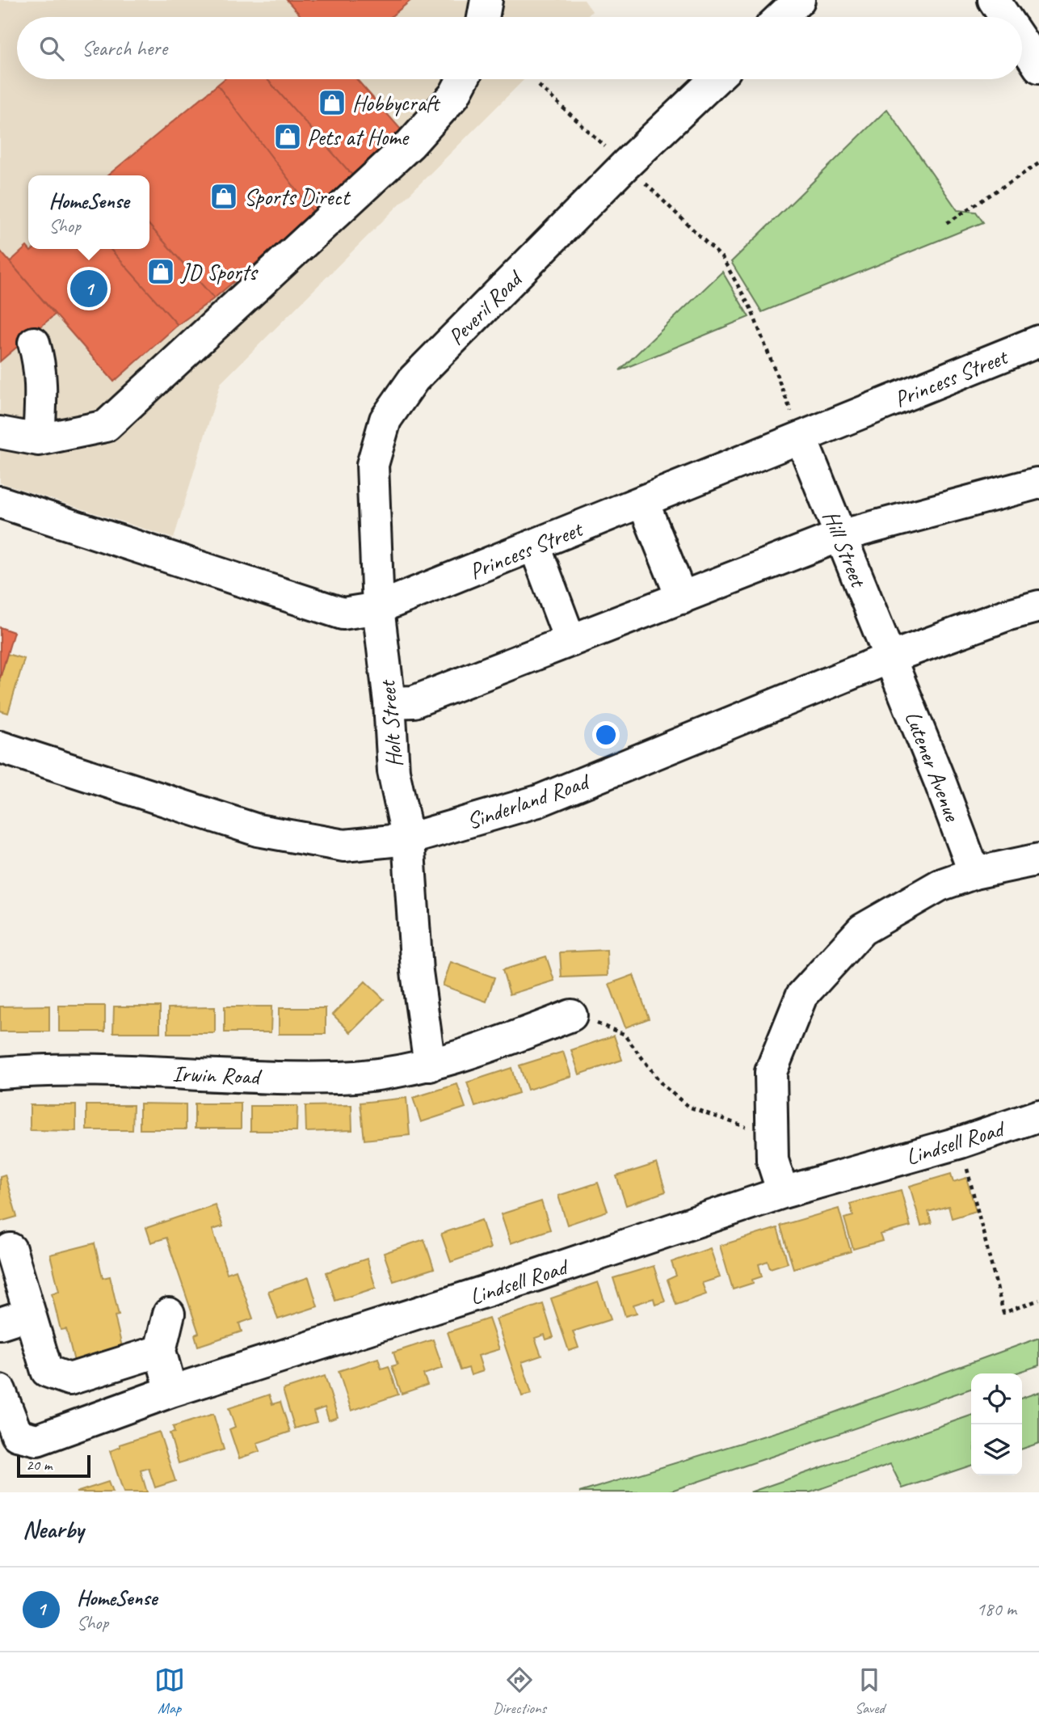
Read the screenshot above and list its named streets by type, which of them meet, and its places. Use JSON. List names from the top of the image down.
{
  "streets": {
    "street": [
      "Peveril Road",
      "Princess Street",
      "Hill Street",
      "Holt Street",
      "Lutener Avenue",
      "Sinderland Road",
      "Irwin Road",
      "Lindsell Road"
    ]
  },
  "crossings": [
    ["Peveril Road", "Princess Street"],
    ["Peveril Road", "Holt Street"],
    ["Princess Street", "Hill Street"],
    ["Princess Street", "Holt Street"],
    ["Hill Street", "Lutener Avenue"],
    ["Hill Street", "Sinderland Road"],
    ["Holt Street", "Sinderland Road"],
    ["Lutener Avenue", "Sinderland Road"]
  ],
  "places": {
    "shop": [
      "Hobbycraft",
      "Pets at Home",
      "Sports Direct",
      "JD Sports"
    ]
  },
  "scale_bar": "20 m",
  "page": {
    "search": "Search here",
    "popup": ["HomeSense", "Shop"],
    "pins": "1",
    "scale": "20 m",
    "heading": "Nearby",
    "list": [
      {
        "mark": "1",
        "name": "HomeSense",
        "note": "Shop",
        "value": "180 m"
      }
    ],
    "nav": ["Map", "Directions", "Saved"]
  }
}
